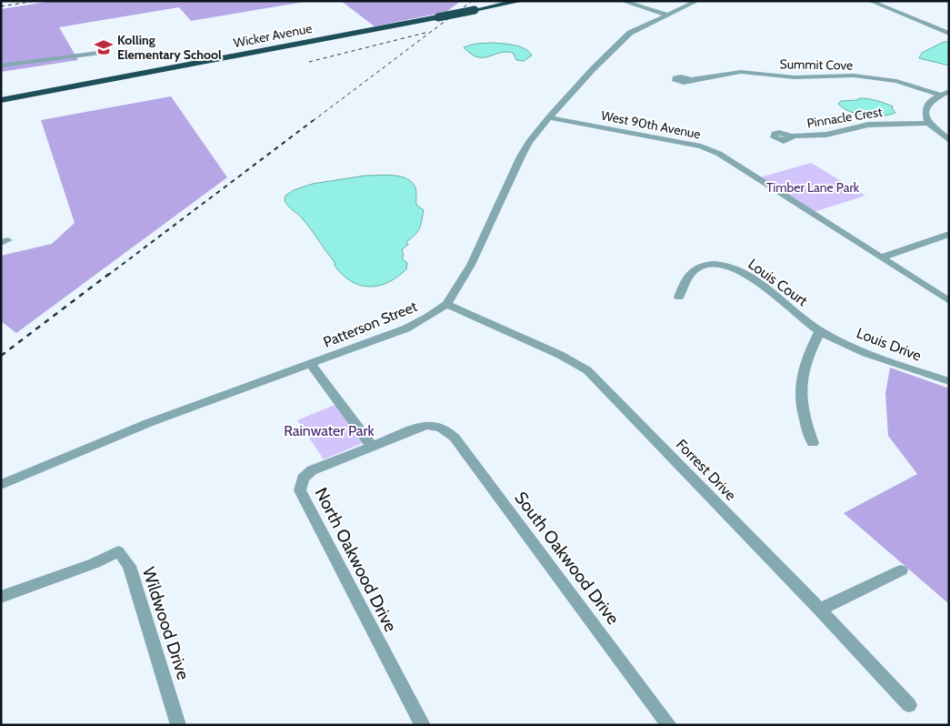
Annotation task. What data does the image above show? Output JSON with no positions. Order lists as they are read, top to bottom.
{
  "streets": {
    "highway": ["Wicker Avenue"],
    "street": [
      "Summit Cove",
      "Pinnacle Crest",
      "West 90th Avenue",
      "Louis Court",
      "Patterson Street",
      "Louis Drive",
      "Forrest Drive",
      "South Oakwood Drive",
      "North Oakwood Drive",
      "Wildwood Drive"
    ]
  },
  "crossings": [
    ["West 90th Avenue", "Patterson Street"],
    ["Louis Court", "Louis Drive"],
    ["Patterson Street", "Forrest Drive"],
    ["South Oakwood Drive", "North Oakwood Drive"]
  ],
  "parks": ["Timber Lane Park", "Rainwater Park"],
  "places": {
    "school or university": ["Kolling Elementary School"]
  }
}
